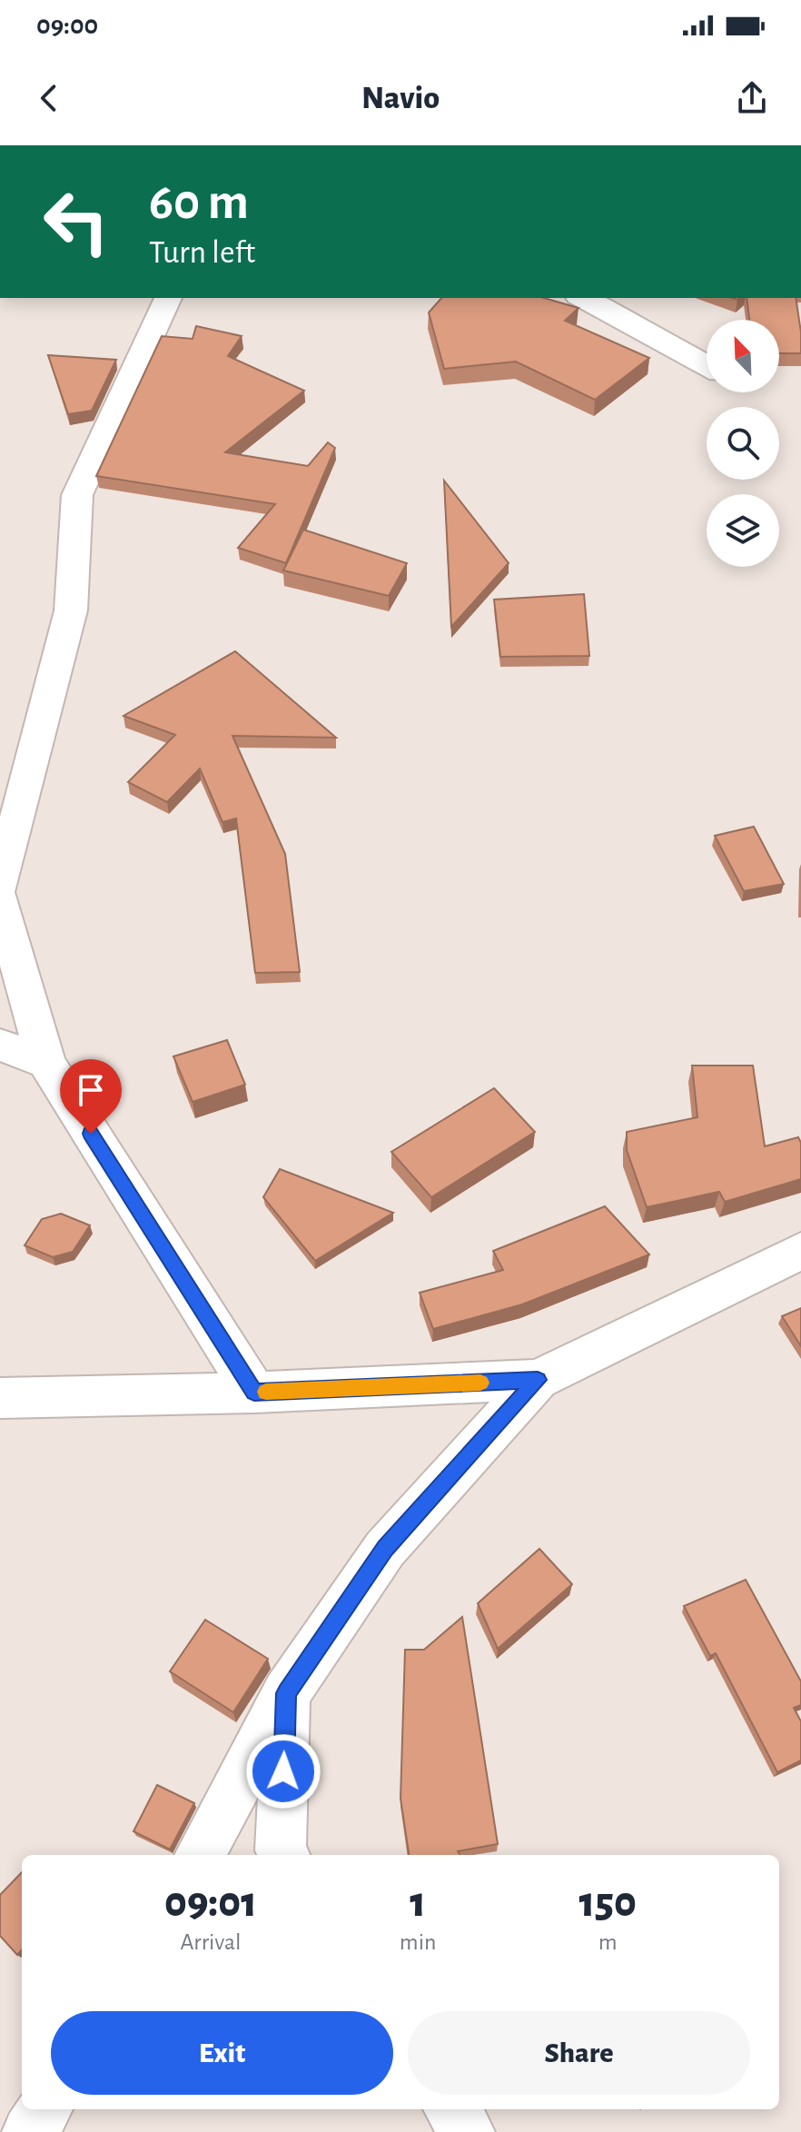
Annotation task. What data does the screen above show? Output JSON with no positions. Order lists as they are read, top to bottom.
{
  "north": "top left",
  "page": {
    "status": "09:00",
    "header": "Navio",
    "turn": ["60 m", "Turn left"],
    "eta": [
      "09:01",
      "Arrival",
      "1",
      "min",
      "150",
      "m"
    ],
    "buttons": ["Exit", "Share"]
  }
}
